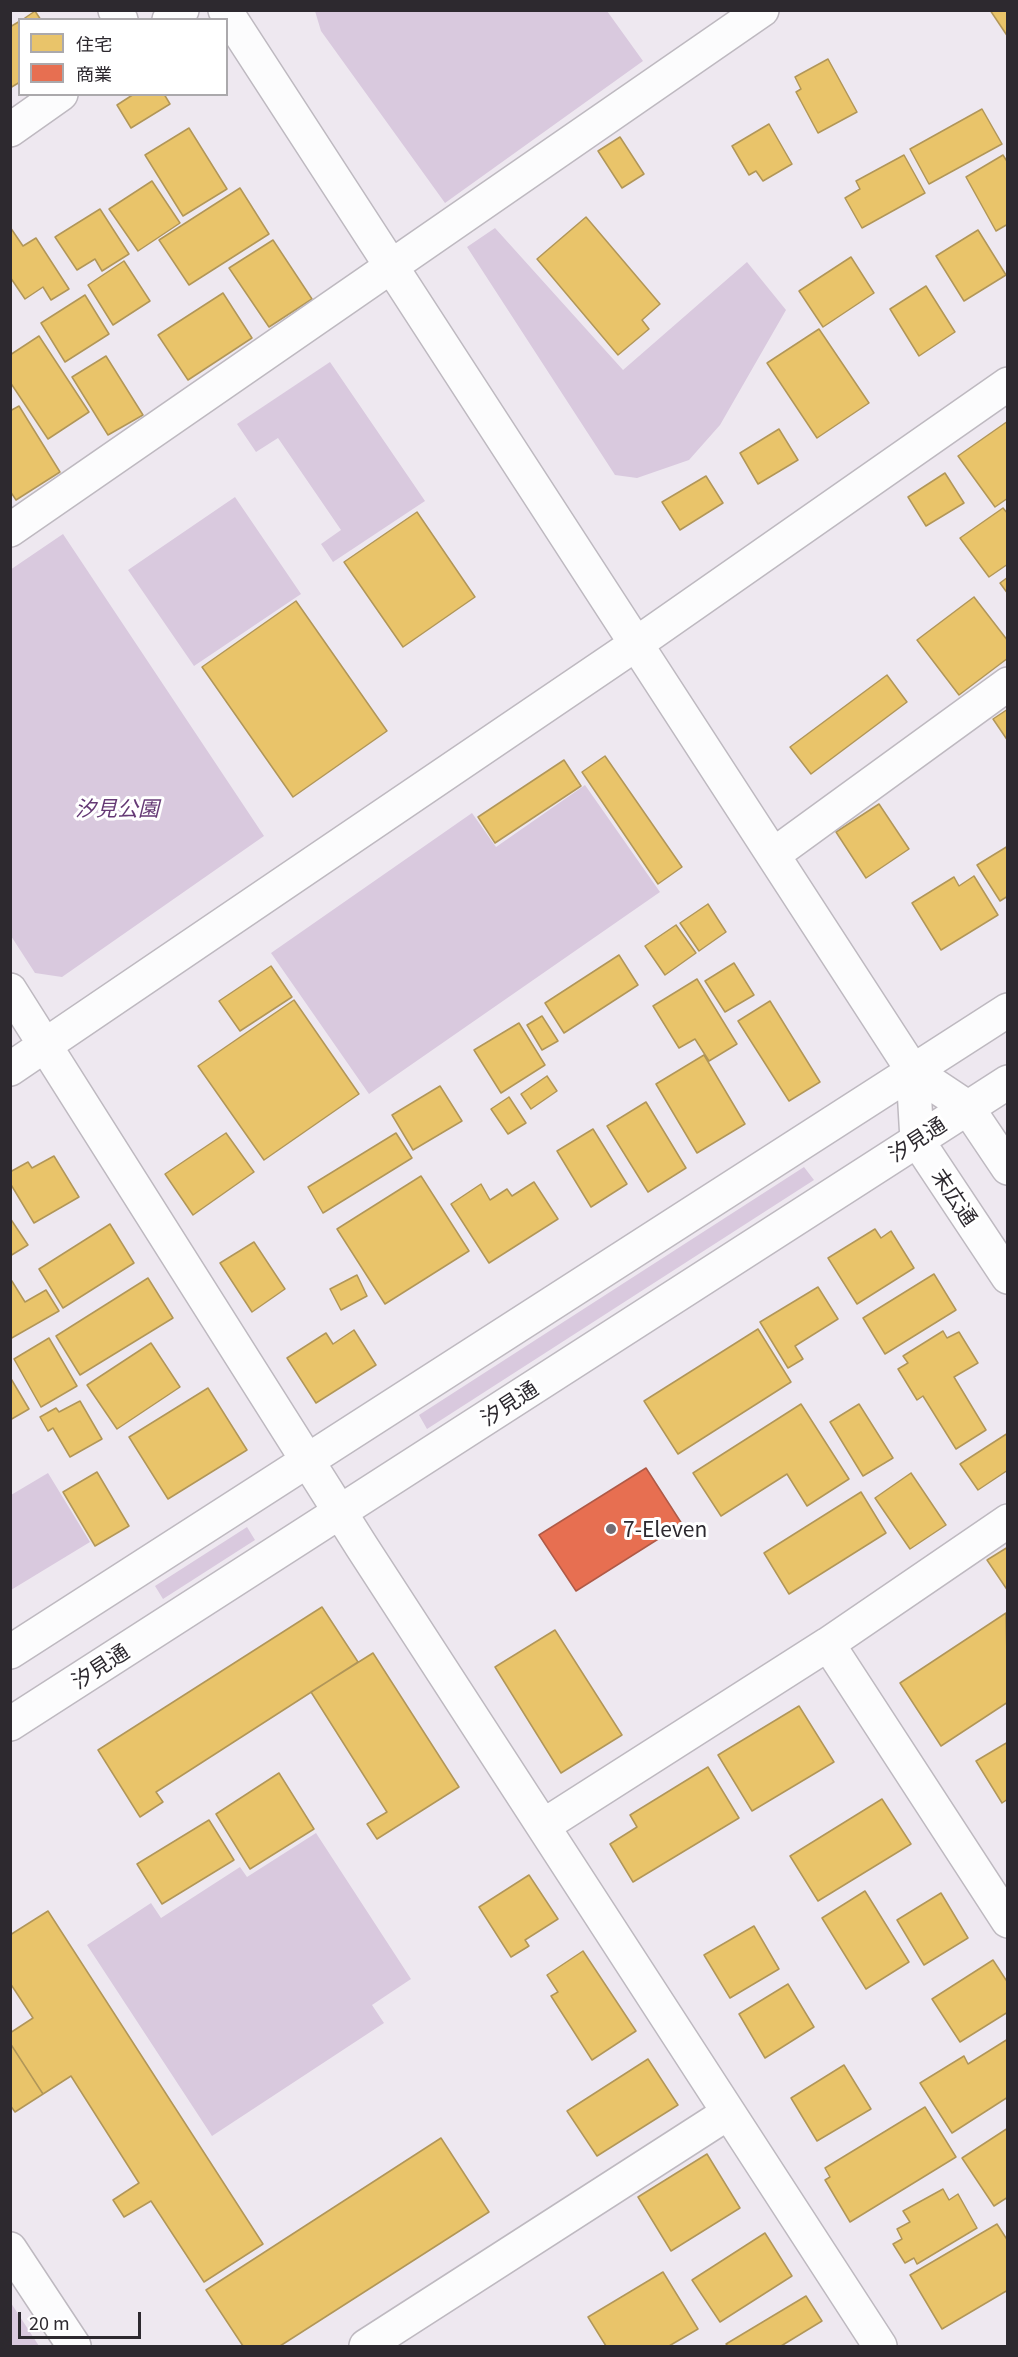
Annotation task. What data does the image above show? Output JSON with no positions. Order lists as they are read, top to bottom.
{
  "streets": {
    "street": ["汐見通", "末広通"]
  },
  "crossings": [
    ["汐見通", "末広通"]
  ],
  "parks": ["汐見公園"],
  "places": ["7-Eleven"],
  "legend": ["住宅", "商業"],
  "scale_bar": "20 m"
}
